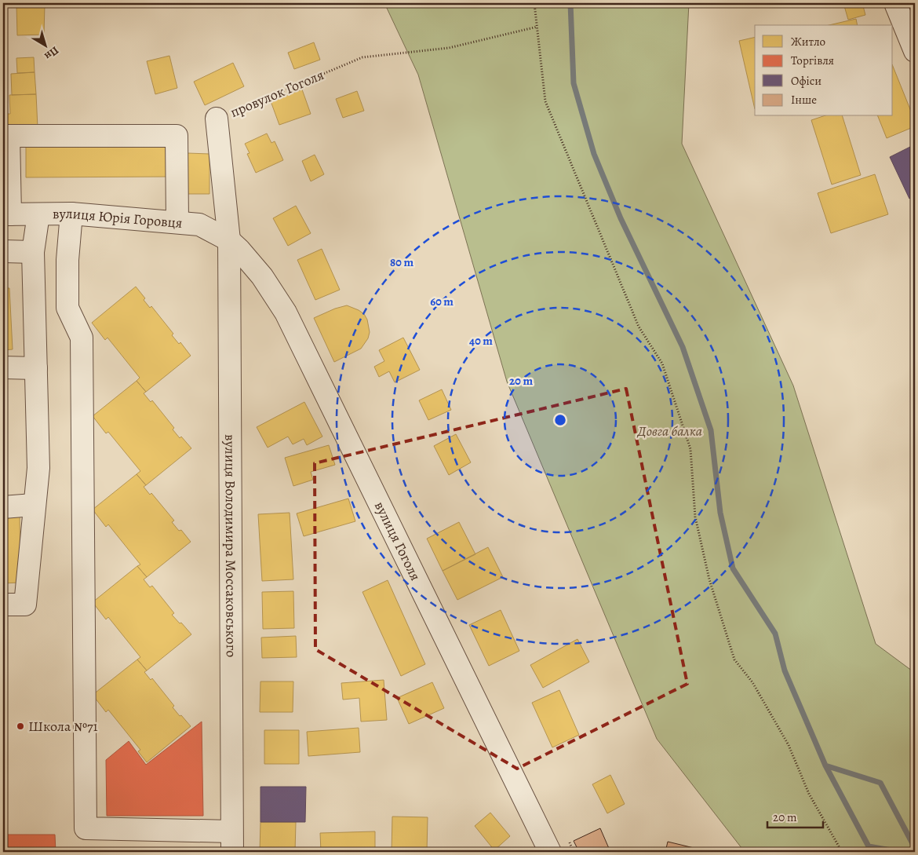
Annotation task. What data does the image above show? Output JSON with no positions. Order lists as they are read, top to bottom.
{
  "streets": {
    "street": [
      "провулок Гоголя",
      "вулиця Юрія Горовця",
      "вулиця Гоголя",
      "вулиця Володимира Моссаковського"
    ]
  },
  "crossings": [
    ["провулок Гоголя", "вулиця Юрія Горовця"],
    ["провулок Гоголя", "вулиця Гоголя"],
    ["провулок Гоголя", "вулиця Володимира Моссаковського"],
    ["вулиця Юрія Горовця", "вулиця Гоголя"],
    ["вулиця Юрія Горовця", "вулиця Володимира Моссаковського"],
    ["вулиця Гоголя", "вулиця Володимира Моссаковського"]
  ],
  "parks": ["Довга балка"],
  "places": ["Школа №71"],
  "legend": [
    "Житло",
    "Торгівля",
    "Офіси",
    "Інше"
  ],
  "scale_bar": "20 m",
  "north": "bottom right",
  "rings": [
    "80 m",
    "60 m",
    "40 m",
    "20 m"
  ]
}
